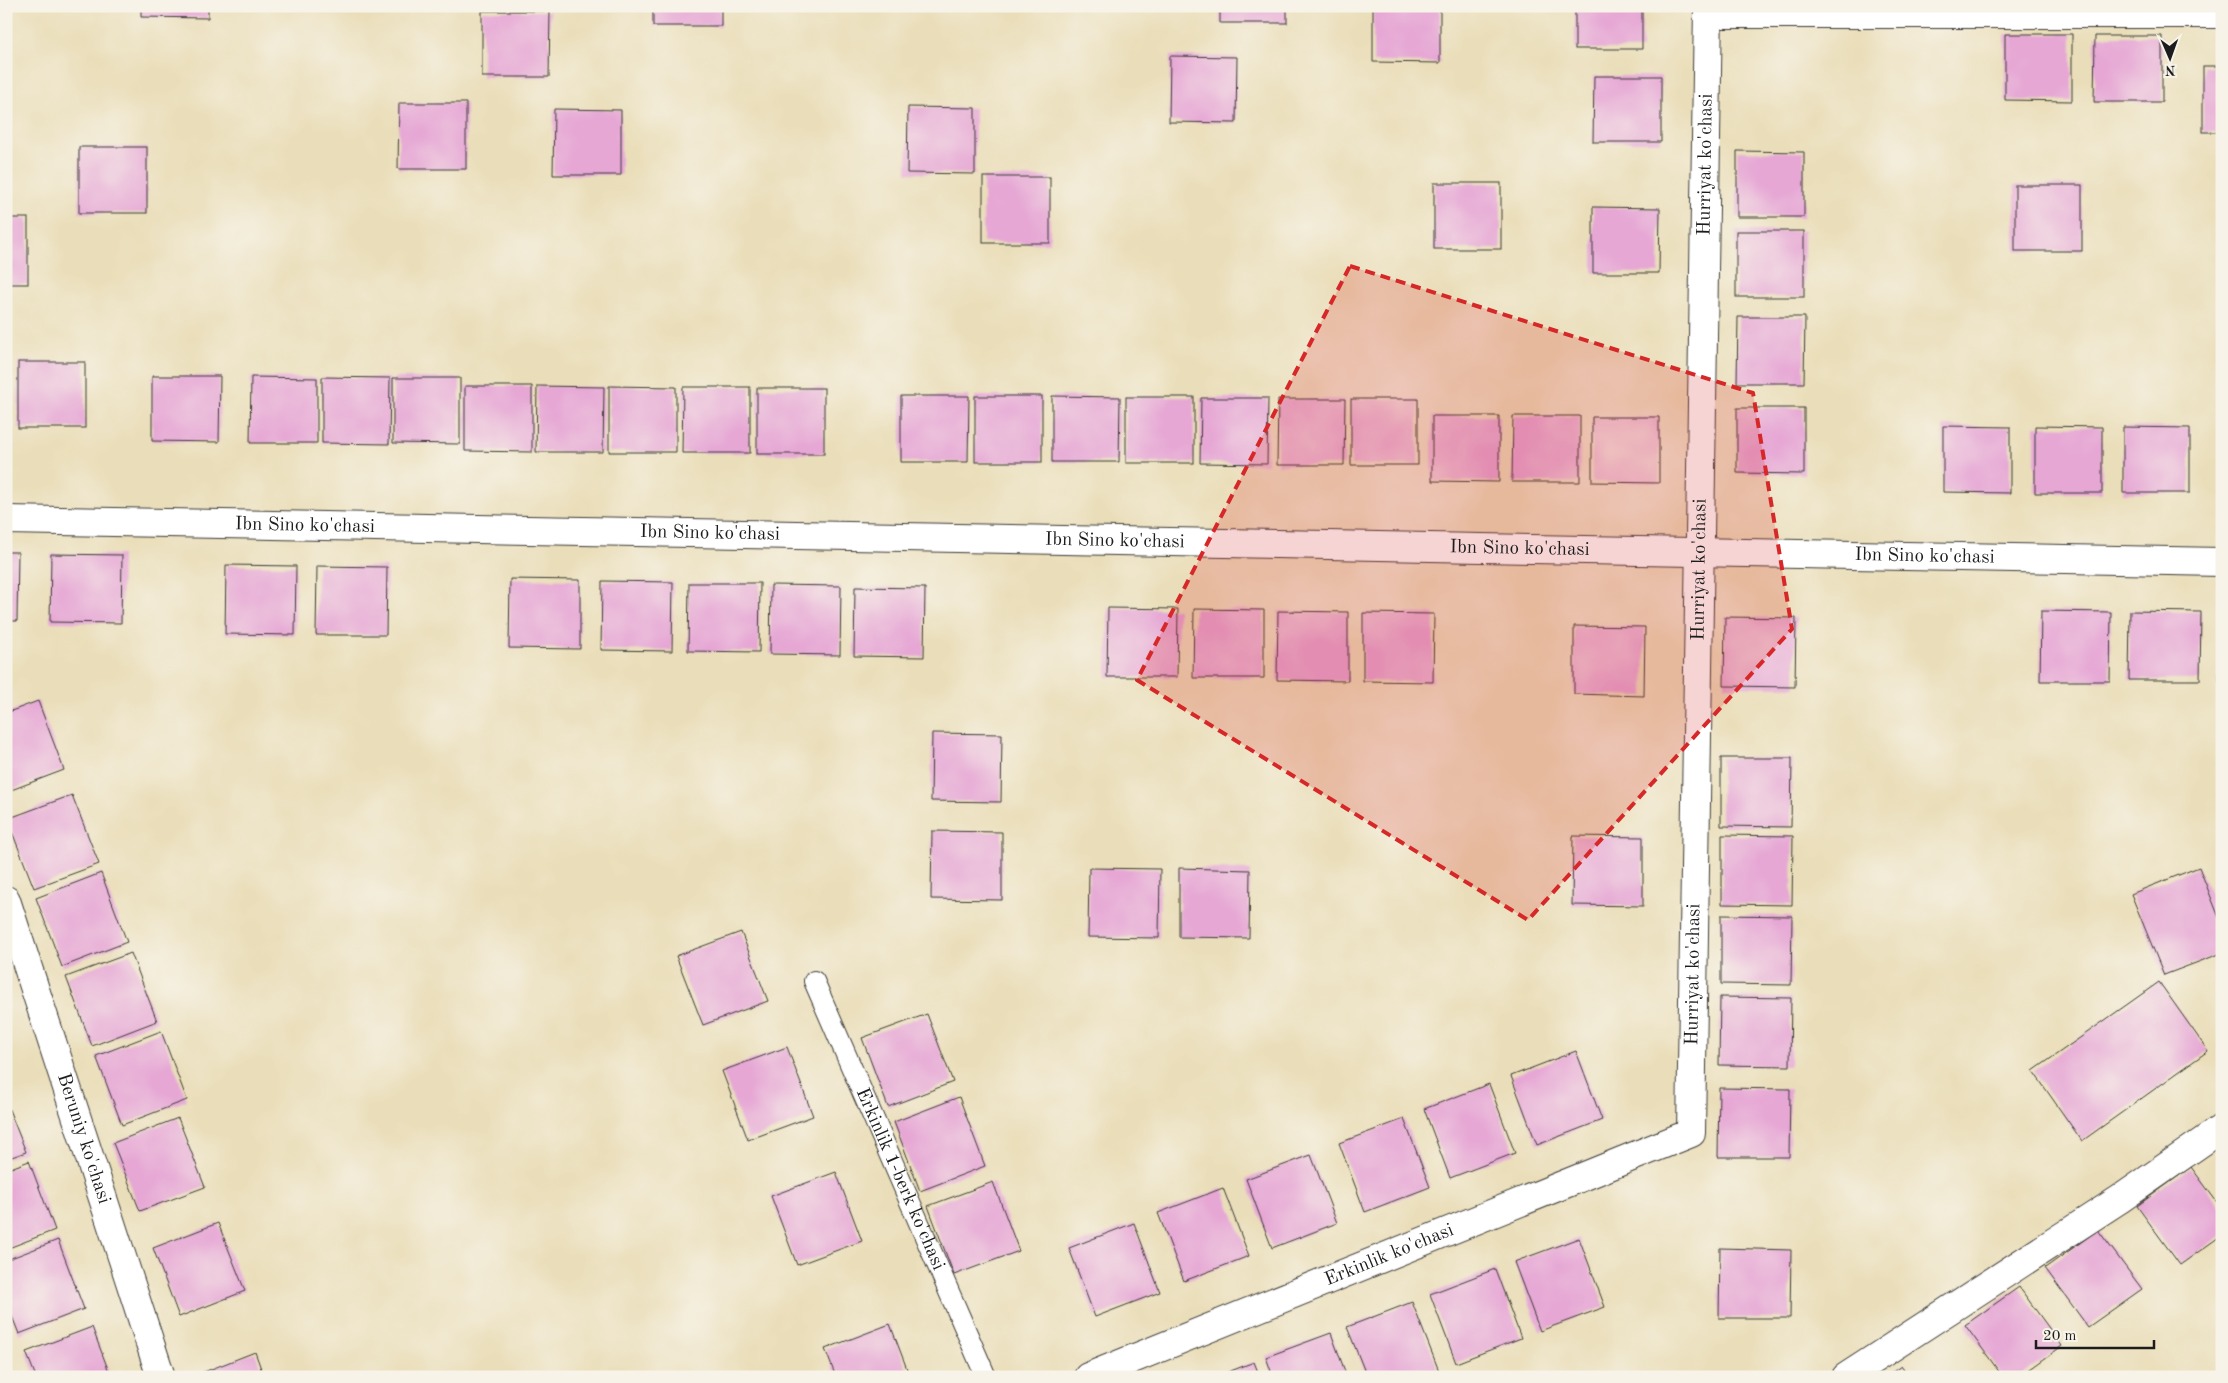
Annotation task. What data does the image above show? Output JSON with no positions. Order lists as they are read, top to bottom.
{
  "streets": {
    "street": [
      "Hurriyat ko'chasi",
      "Ibn Sino ko'chasi",
      "Beruniy ko'chasi",
      "Erkinlik ko'chasi"
    ],
    "lane": ["Erkinlik 1-berk ko'chasi"]
  },
  "crossings": [
    ["Hurriyat ko'chasi", "Ibn Sino ko'chasi"],
    ["Hurriyat ko'chasi", "Erkinlik ko'chasi"]
  ],
  "scale_bar": "20 m",
  "north": "bottom"
}
